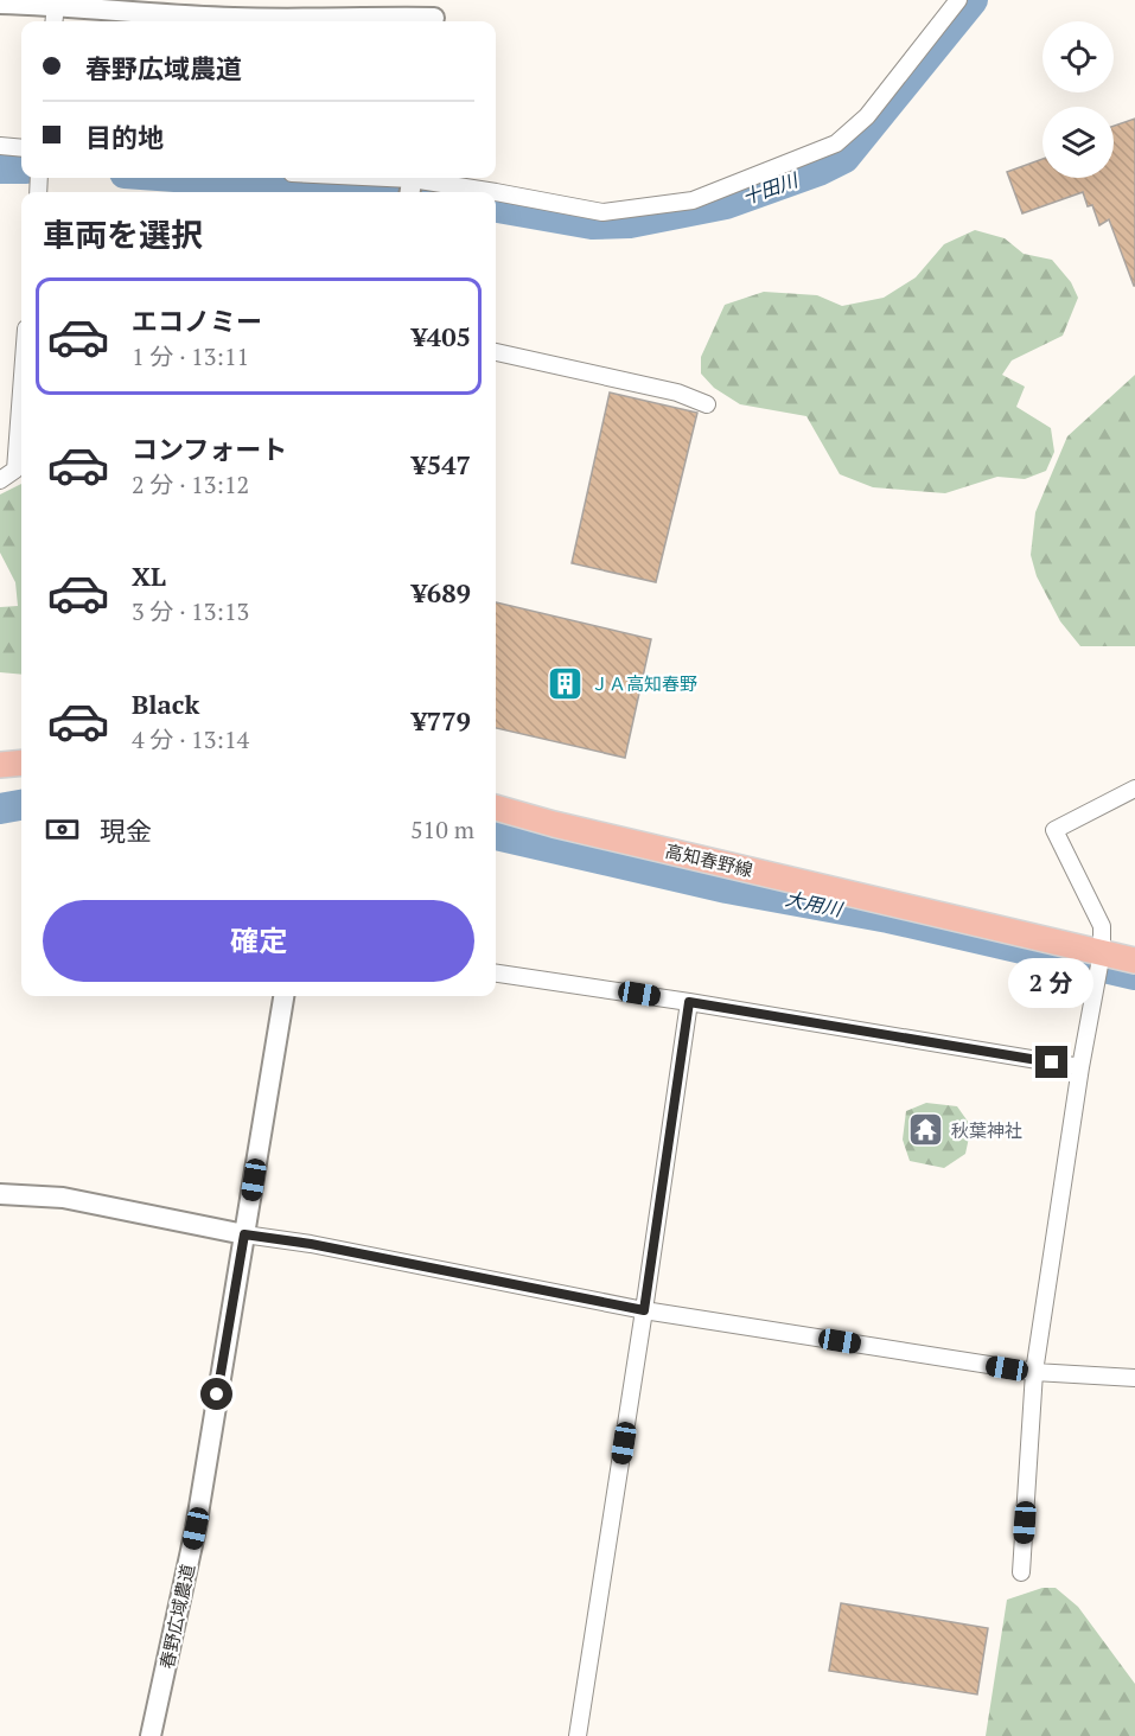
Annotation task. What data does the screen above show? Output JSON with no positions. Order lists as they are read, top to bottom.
{
  "streets": {
    "main road": ["高知春野線"],
    "street": ["春野広域農道"]
  },
  "water": ["十田川", "大用川"],
  "places": {
    "building": ["ＪＡ高知春野"],
    "temple": ["秋葉神社"]
  },
  "page": {
    "banner": ["春野広域農道", "目的地"],
    "heading": "車両を選択",
    "list": [
      {
        "name": "エコノミー",
        "note": "1 分 · 13:11",
        "value": "¥405"
      },
      {
        "name": "コンフォート",
        "note": "2 分 · 13:12",
        "value": "¥547"
      },
      {
        "name": "XL",
        "note": "3 分 · 13:13",
        "value": "¥689"
      },
      {
        "name": "Black",
        "note": "4 分 · 13:14",
        "value": "¥779"
      }
    ],
    "pay": ["現金", "510 m"],
    "buttons": "確定",
    "bubble": "2 分"
  }
}
